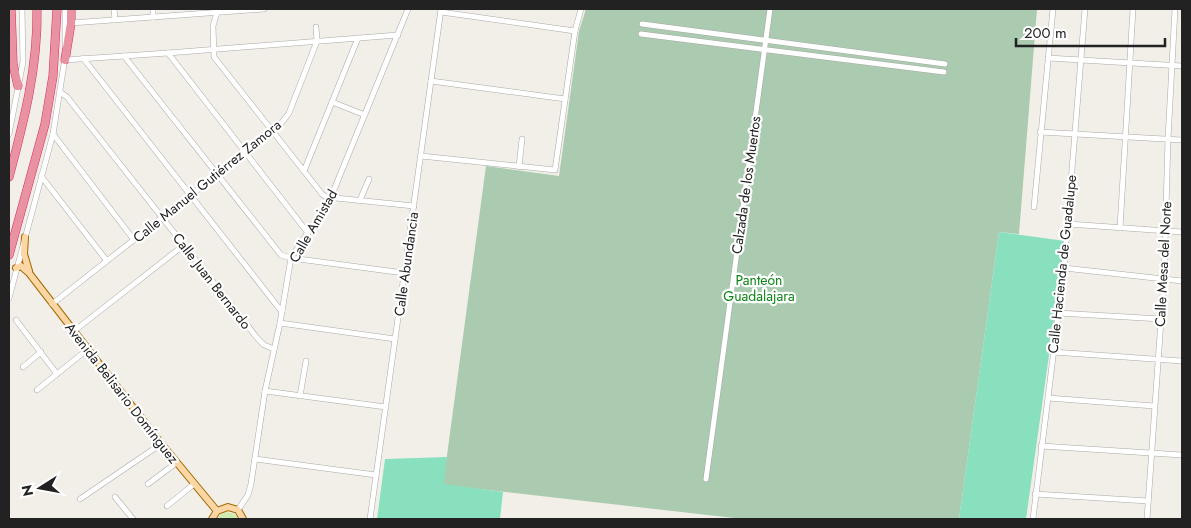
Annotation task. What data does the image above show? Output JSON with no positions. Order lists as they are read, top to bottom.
{
  "streets": {
    "main road": ["Avenida Belisario Domínguez"],
    "street": [
      "Calle Manuel Gutiérrez Zamora",
      "Calzada de los Muertos",
      "Calle Amistad",
      "Calle Abundancia",
      "Calle Hacienda de Guadalupe",
      "Calle Mesa del Norte",
      "Calle Juan Bernardo"
    ]
  },
  "crossings": [
    ["Calle Manuel Gutiérrez Zamora", "Calle Juan Bernardo"],
    ["Calle Manuel Gutiérrez Zamora", "Avenida Belisario Domínguez"],
    ["Calle Amistad", "Calle Juan Bernardo"]
  ],
  "parks": ["Panteón Guadalajara"],
  "scale_bar": "200 m",
  "north": "left"
}
